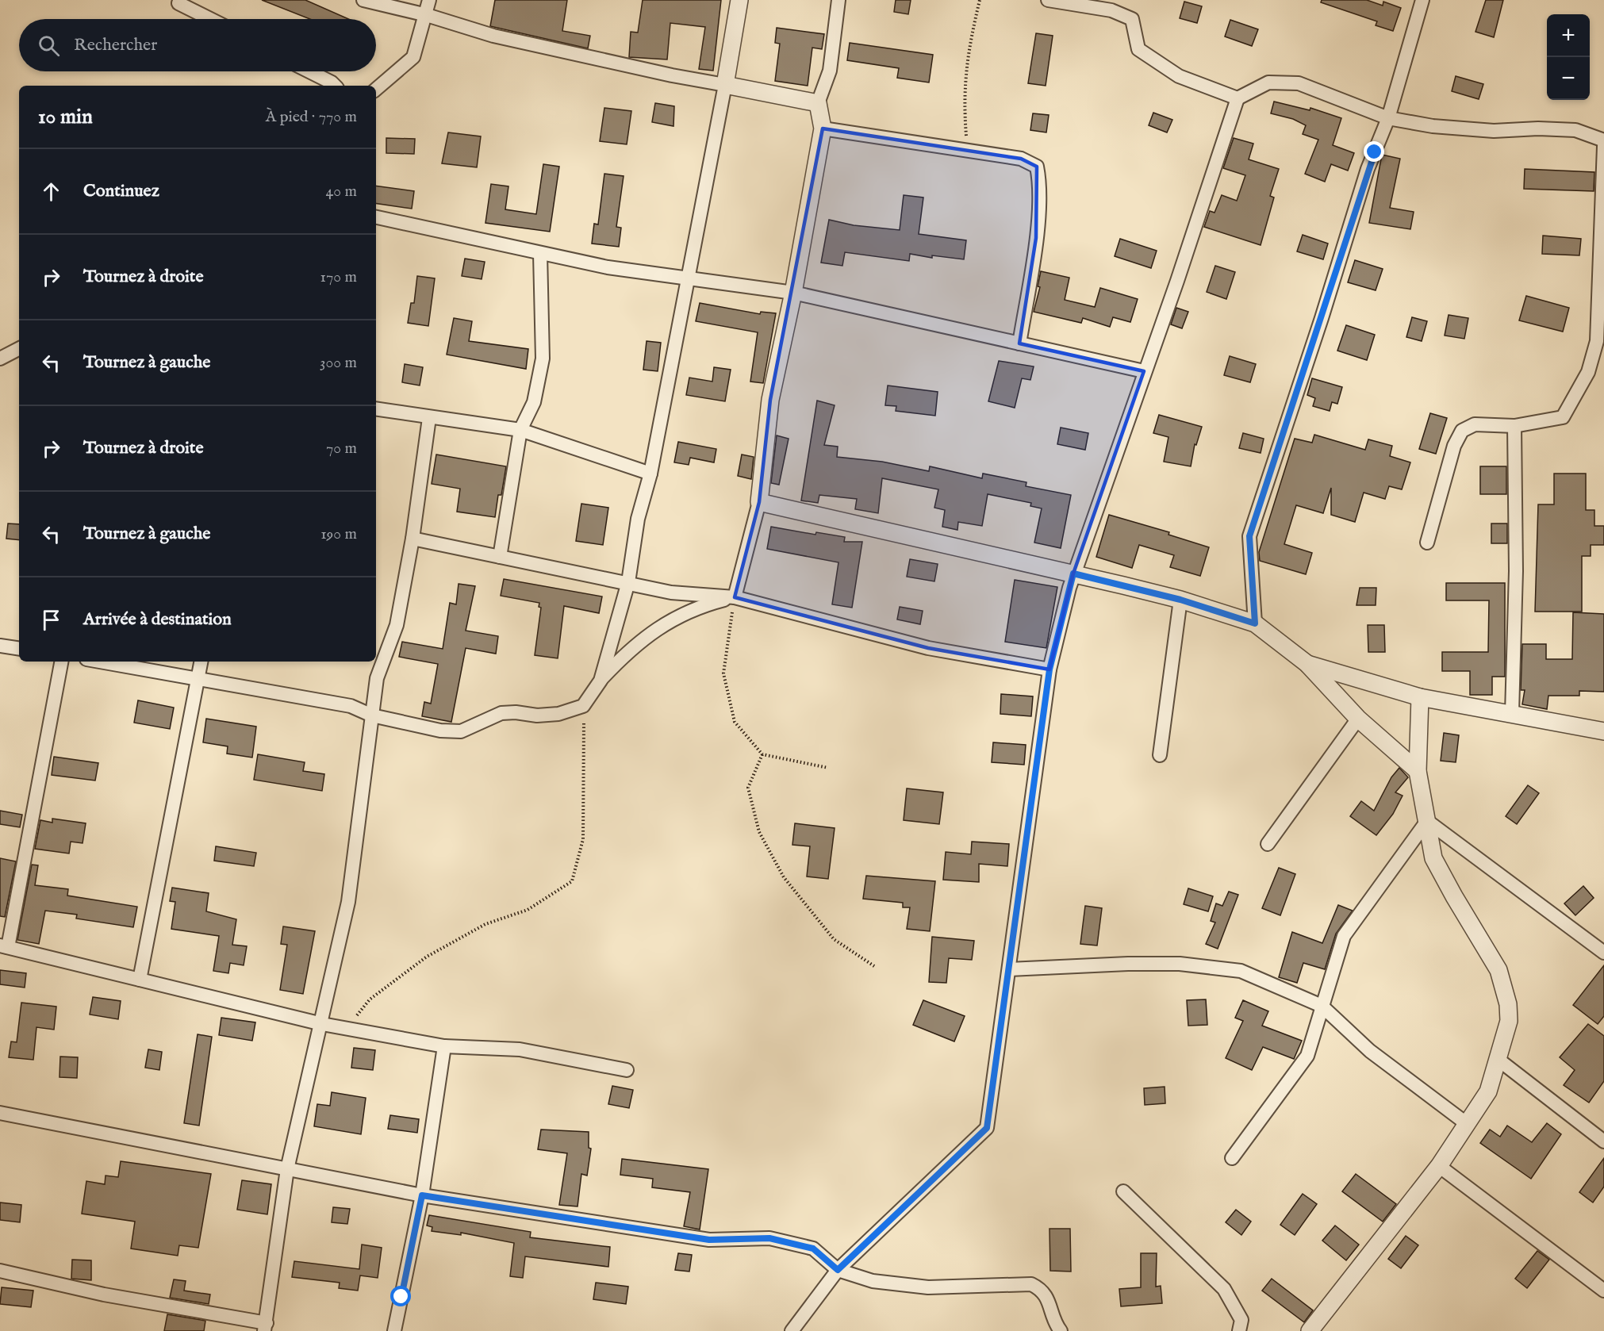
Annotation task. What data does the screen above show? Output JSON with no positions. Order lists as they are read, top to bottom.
{
  "page": {
    "map_buttons": ["+", "−"],
    "search": "Rechercher",
    "heading": ["10 min", "À pied · 770 m"],
    "list": [
      ["Continuez", "40 m"],
      ["Tournez à droite", "170 m"],
      ["Tournez à gauche", "300 m"],
      ["Tournez à droite", "70 m"],
      ["Tournez à gauche", "190 m"],
      "Arrivée à destination"
    ]
  }
}
